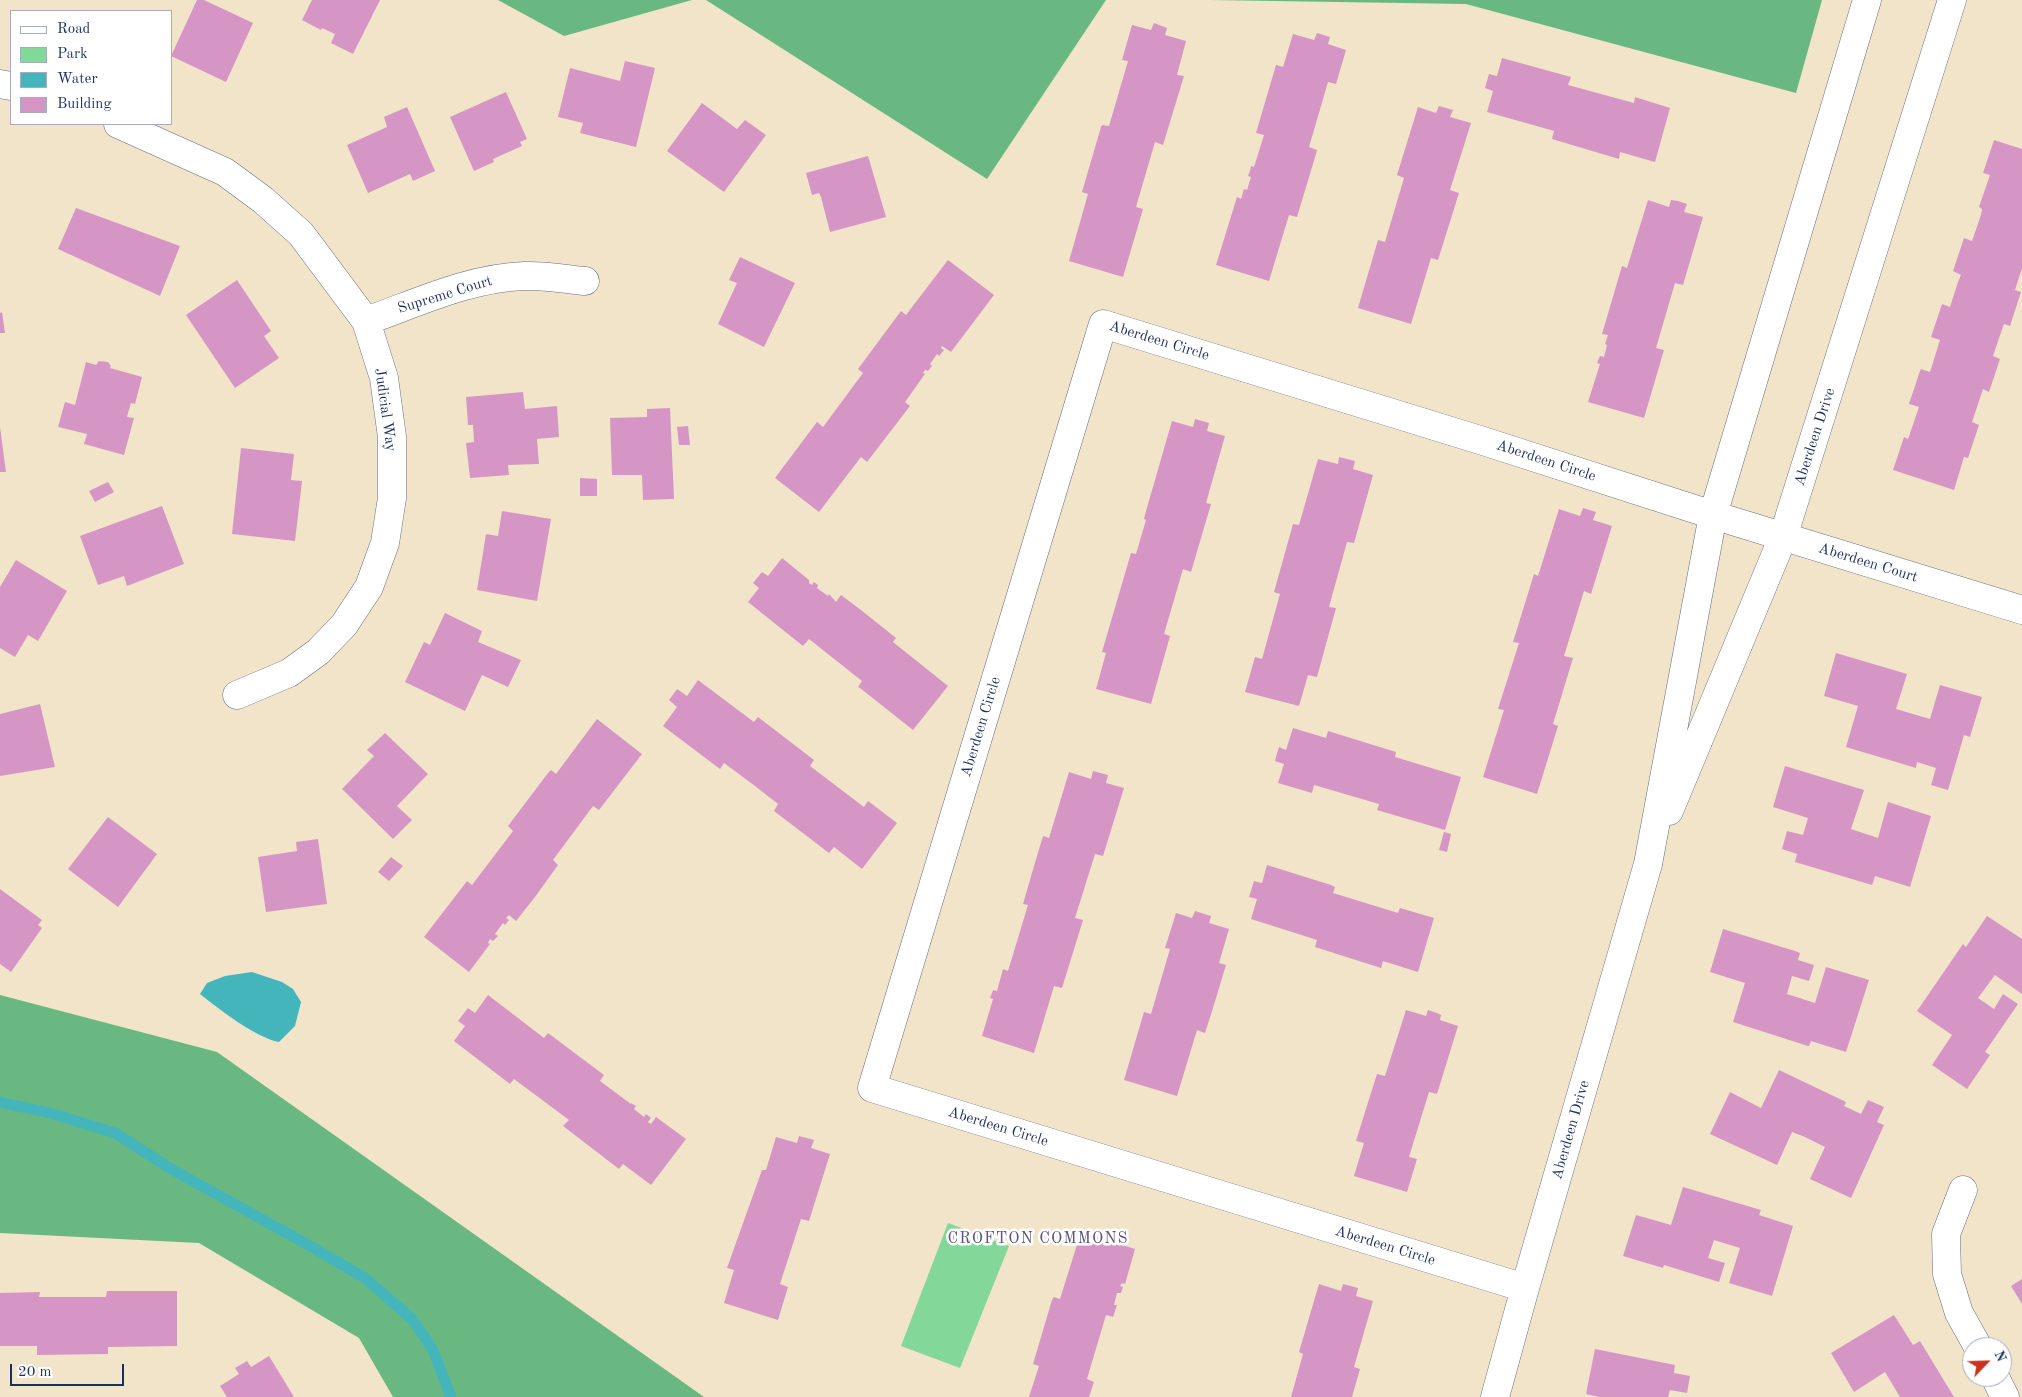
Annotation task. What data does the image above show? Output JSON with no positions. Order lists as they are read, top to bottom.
{
  "streets": {
    "street": [
      "Supreme Court",
      "Aberdeen Circle",
      "Judicial Way",
      "Aberdeen Drive",
      "Aberdeen Court"
    ]
  },
  "crossings": [
    ["Supreme Court", "Judicial Way"],
    ["Aberdeen Circle", "Aberdeen Drive"],
    ["Aberdeen Circle", "Aberdeen Court"],
    ["Aberdeen Drive", "Aberdeen Court"]
  ],
  "districts": ["CROFTON COMMONS"],
  "legend": [
    "Road",
    "Park",
    "Water",
    "Building"
  ],
  "scale_bar": "20 m",
  "north": "top right"
}
